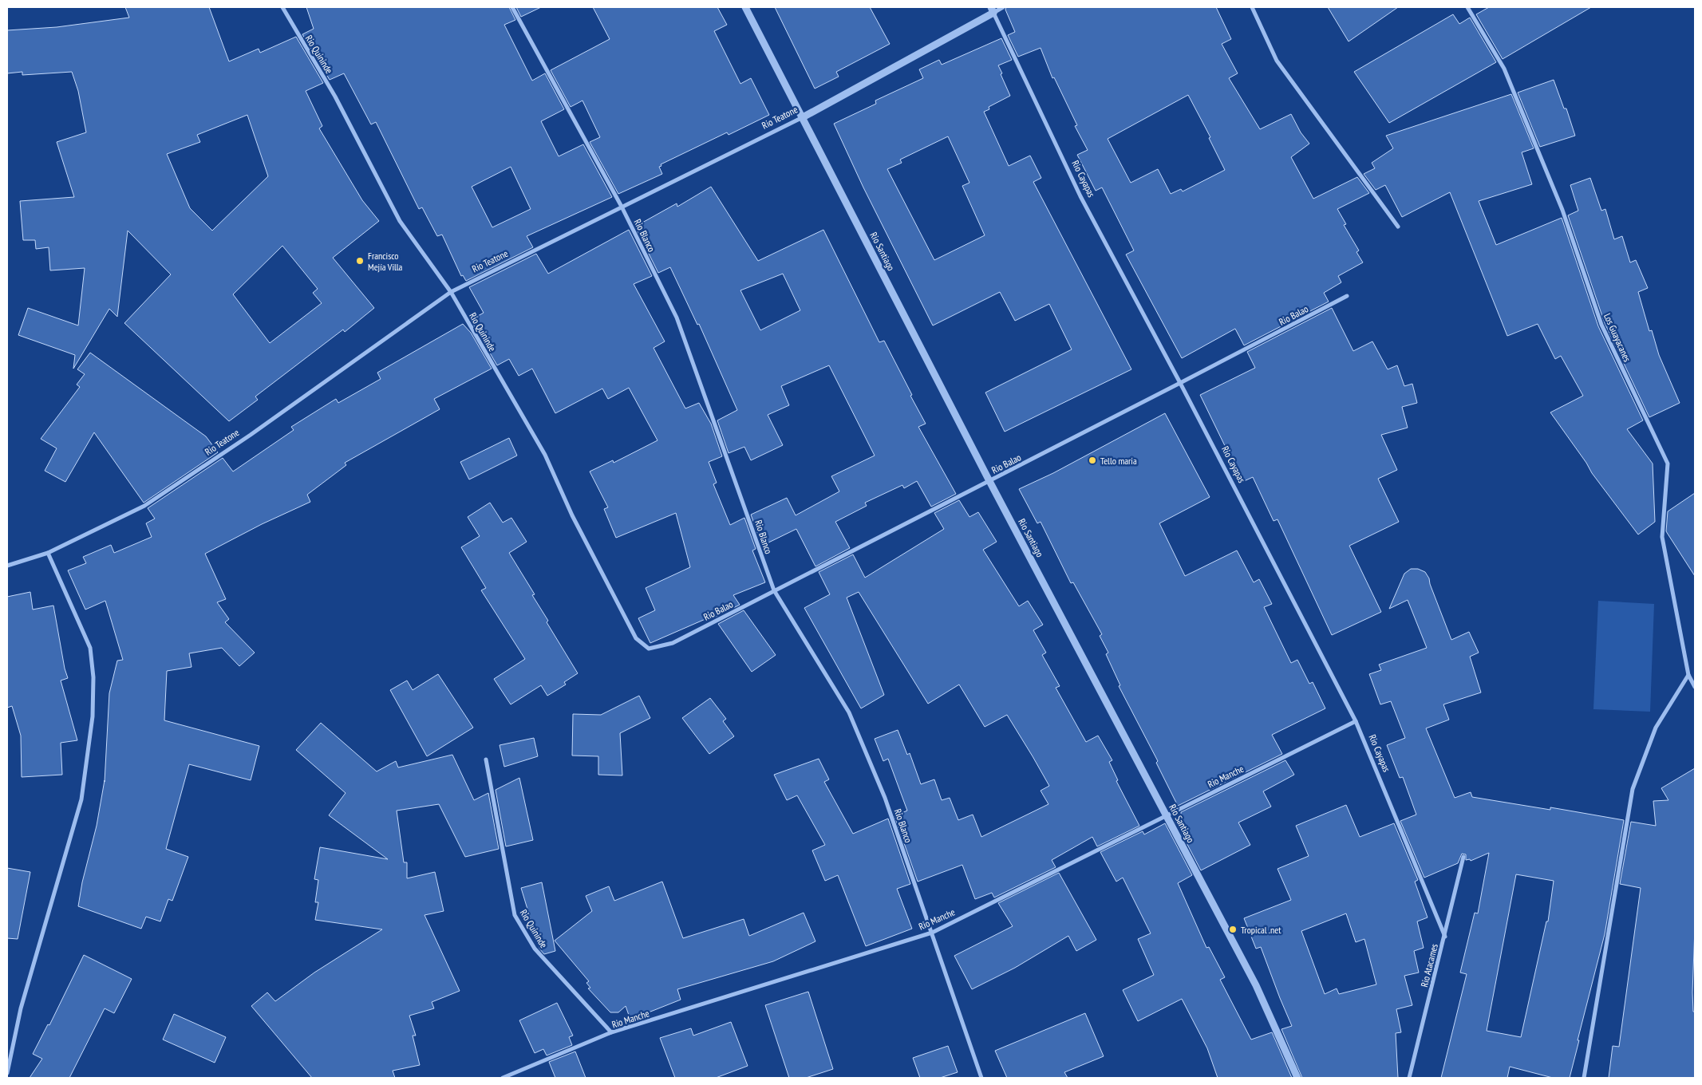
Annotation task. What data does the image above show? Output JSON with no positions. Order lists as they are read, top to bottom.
{
  "streets": {
    "street": [
      "Rio Quininde",
      "Rio Teatone",
      "Rio Cayapas",
      "Rio Blanco",
      "Rio Santiago",
      "Rio Balao",
      "Los Guayacanes",
      "Rio Manche",
      "Rio Atacames"
    ]
  },
  "crossings": [
    ["Rio Quininde", "Rio Teatone"],
    ["Rio Quininde", "Rio Balao"],
    ["Rio Quininde", "Rio Manche"],
    ["Rio Teatone", "Rio Cayapas"],
    ["Rio Teatone", "Rio Blanco"],
    ["Rio Teatone", "Rio Santiago"],
    ["Rio Cayapas", "Rio Balao"],
    ["Rio Cayapas", "Rio Manche"],
    ["Rio Cayapas", "Rio Atacames"],
    ["Rio Blanco", "Rio Balao"],
    ["Rio Blanco", "Rio Manche"],
    ["Rio Santiago", "Rio Balao"],
    ["Rio Santiago", "Rio Manche"]
  ],
  "places": ["Francisco Mejía Villa", "Tello maria", "Tropical .net"]
}
